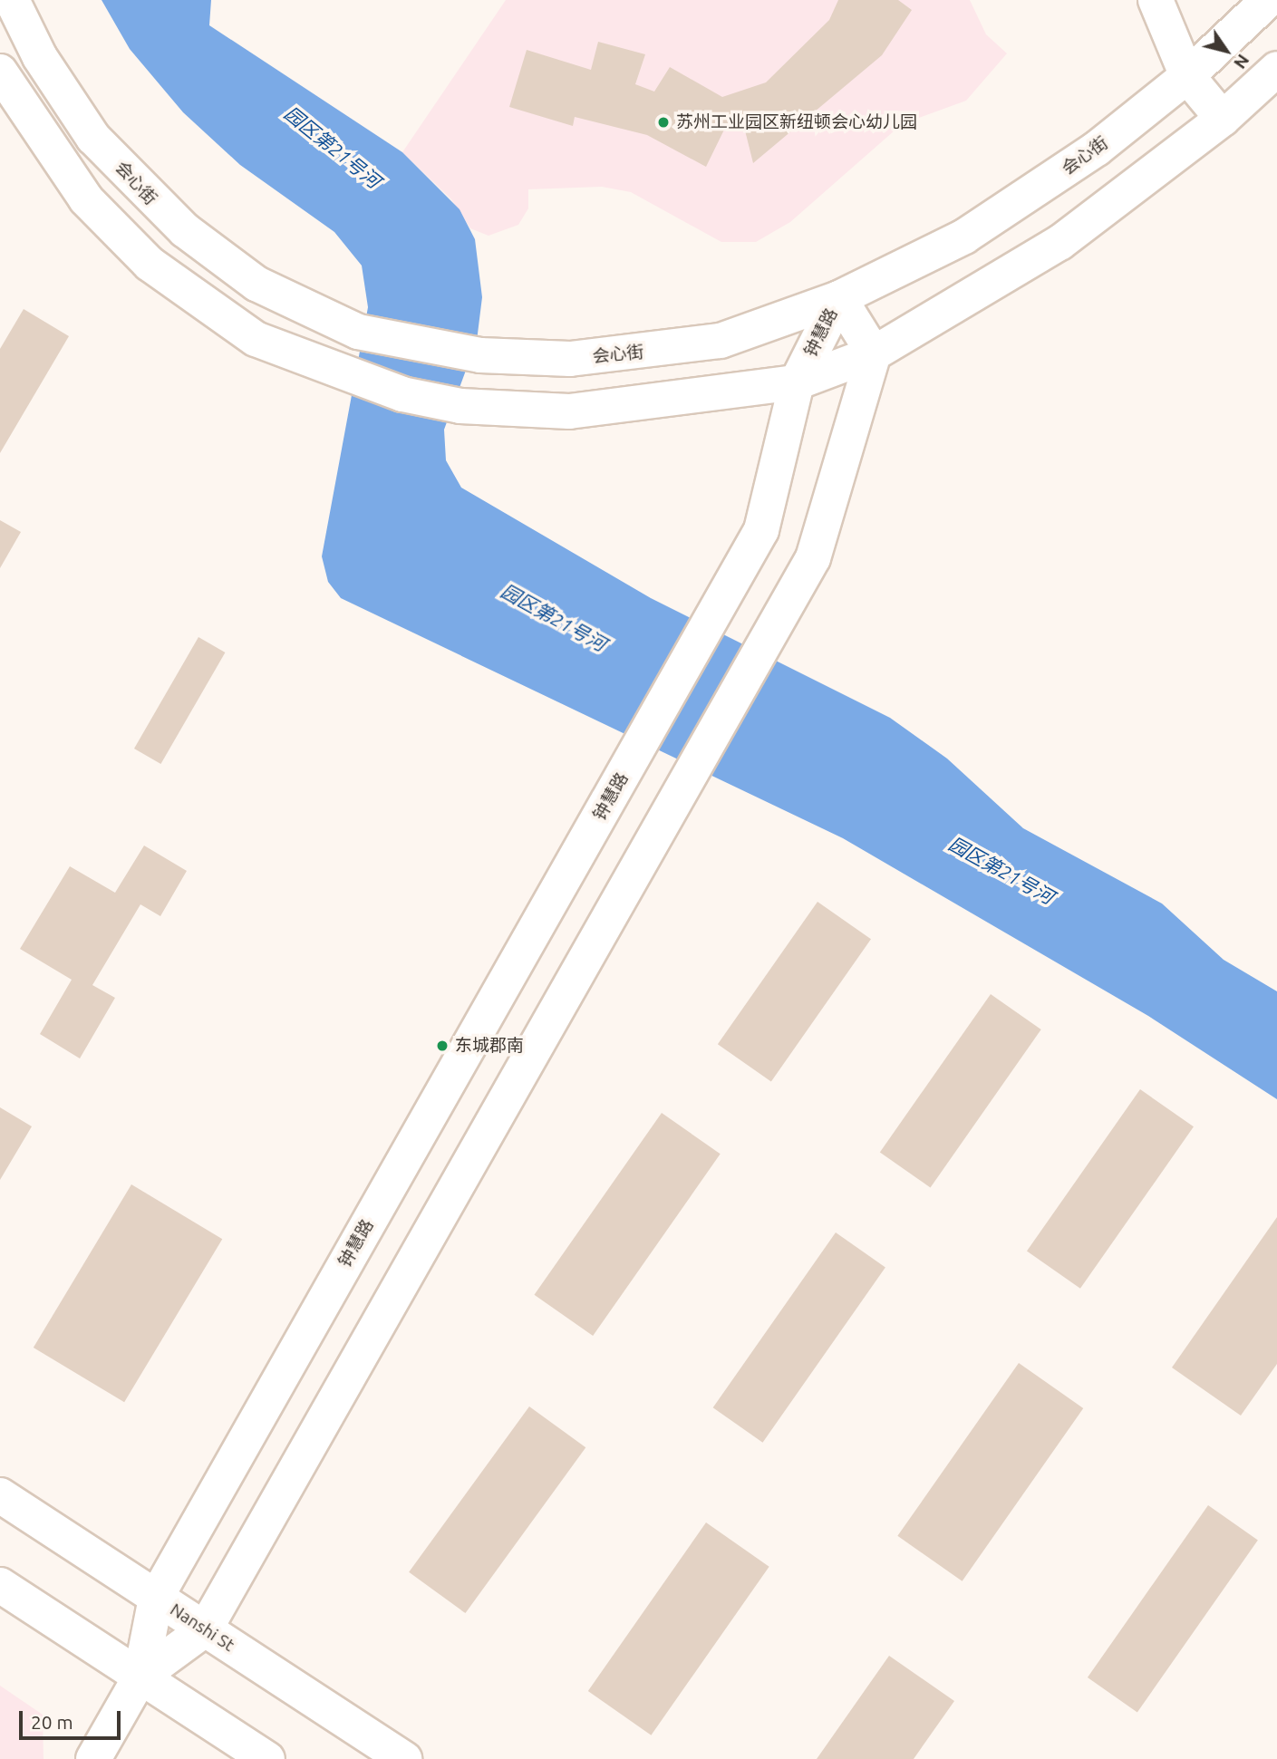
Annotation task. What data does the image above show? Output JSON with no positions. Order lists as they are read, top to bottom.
{
  "streets": {
    "main road": ["会心街", "钟慧路", "Nanshi St"]
  },
  "crossings": [
    ["会心街", "钟慧路"],
    ["钟慧路", "Nanshi St"]
  ],
  "water": ["园区第21号河"],
  "places": ["苏州工业园区新纽顿会心幼儿园", "东城郡南"],
  "scale_bar": "20 m",
  "north": "bottom right"
}
